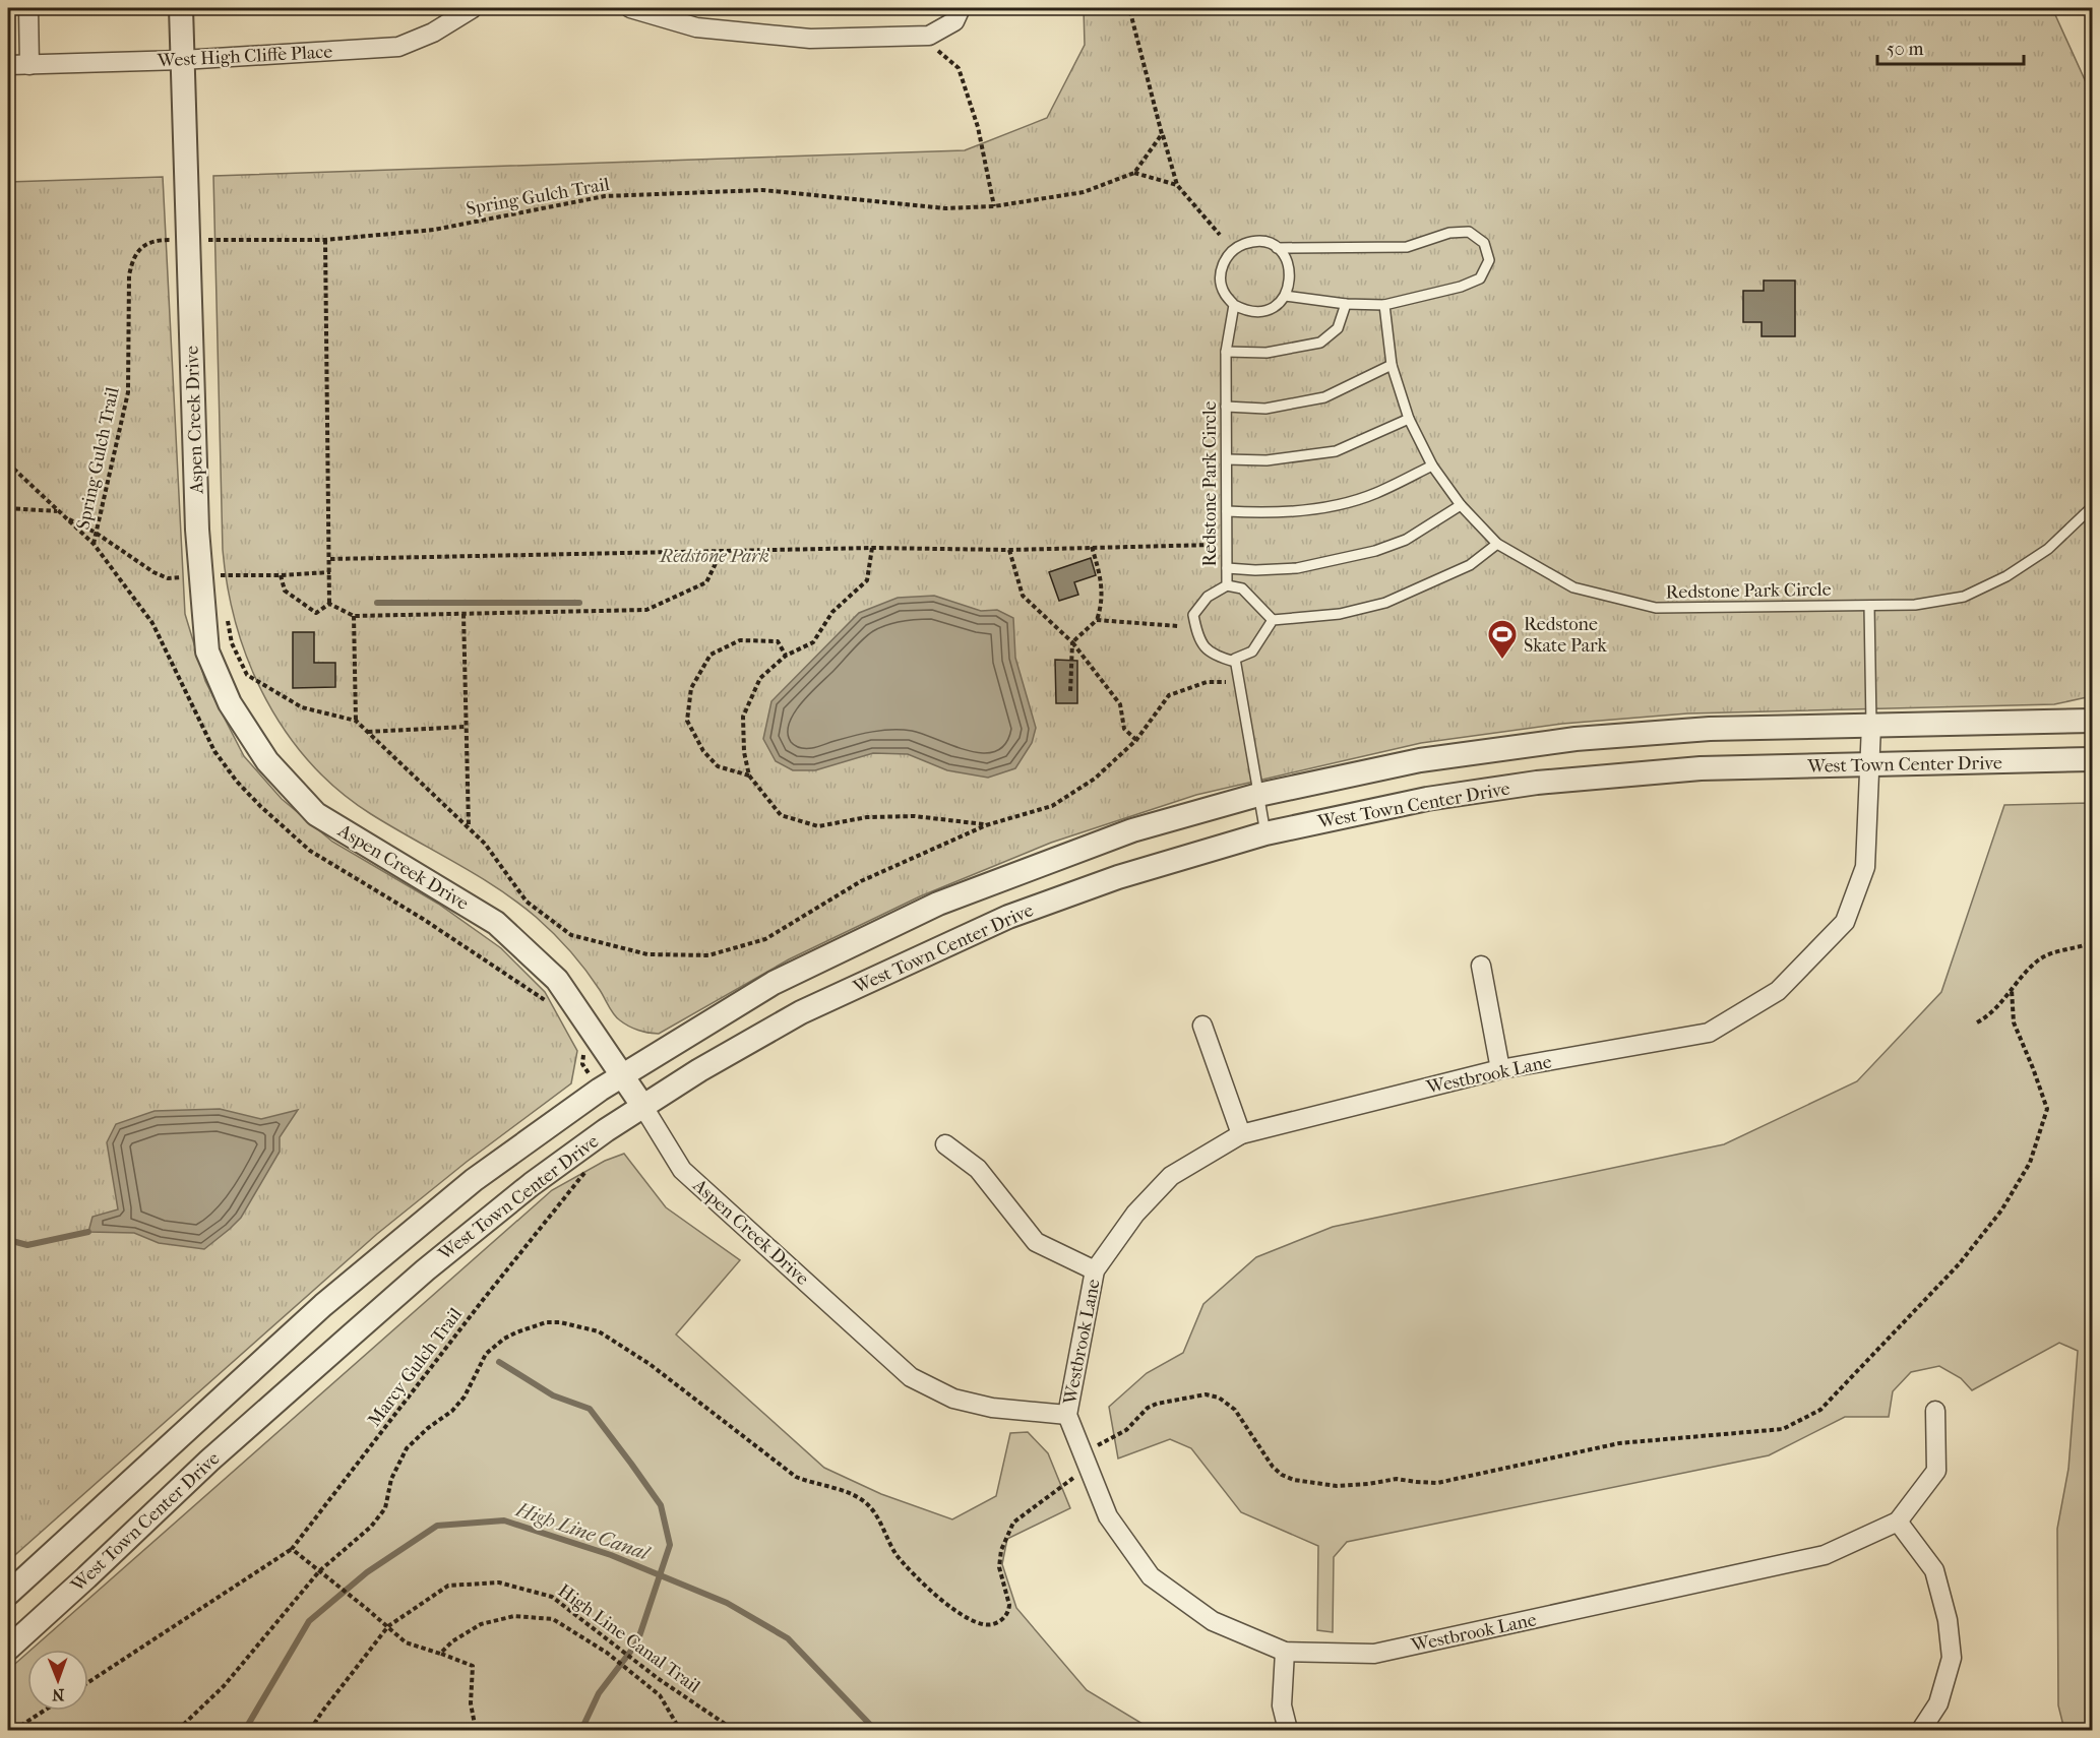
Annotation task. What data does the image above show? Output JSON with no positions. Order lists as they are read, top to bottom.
{
  "streets": {
    "street": [
      "West High Cliffe Place",
      "Aspen Creek Drive",
      "West Town Center Drive",
      "Westbrook Lane"
    ],
    "lane": ["Redstone Park Circle"],
    "path": ["Spring Gulch Trail", "Marcy Gulch Trail", "High Line Canal Trail"]
  },
  "crossings": [
    ["West High Cliffe Place", "Aspen Creek Drive"],
    ["Spring Gulch Trail", "Aspen Creek Drive"],
    ["Aspen Creek Drive", "West Town Center Drive"],
    ["Aspen Creek Drive", "Westbrook Lane"],
    ["West Town Center Drive", "Westbrook Lane"]
  ],
  "water": ["High Line Canal"],
  "parks": ["Redstone Park"],
  "places": {
    "sports": ["Redstone Skate Park"]
  },
  "scale_bar": "50 m",
  "north": "bottom"
}
